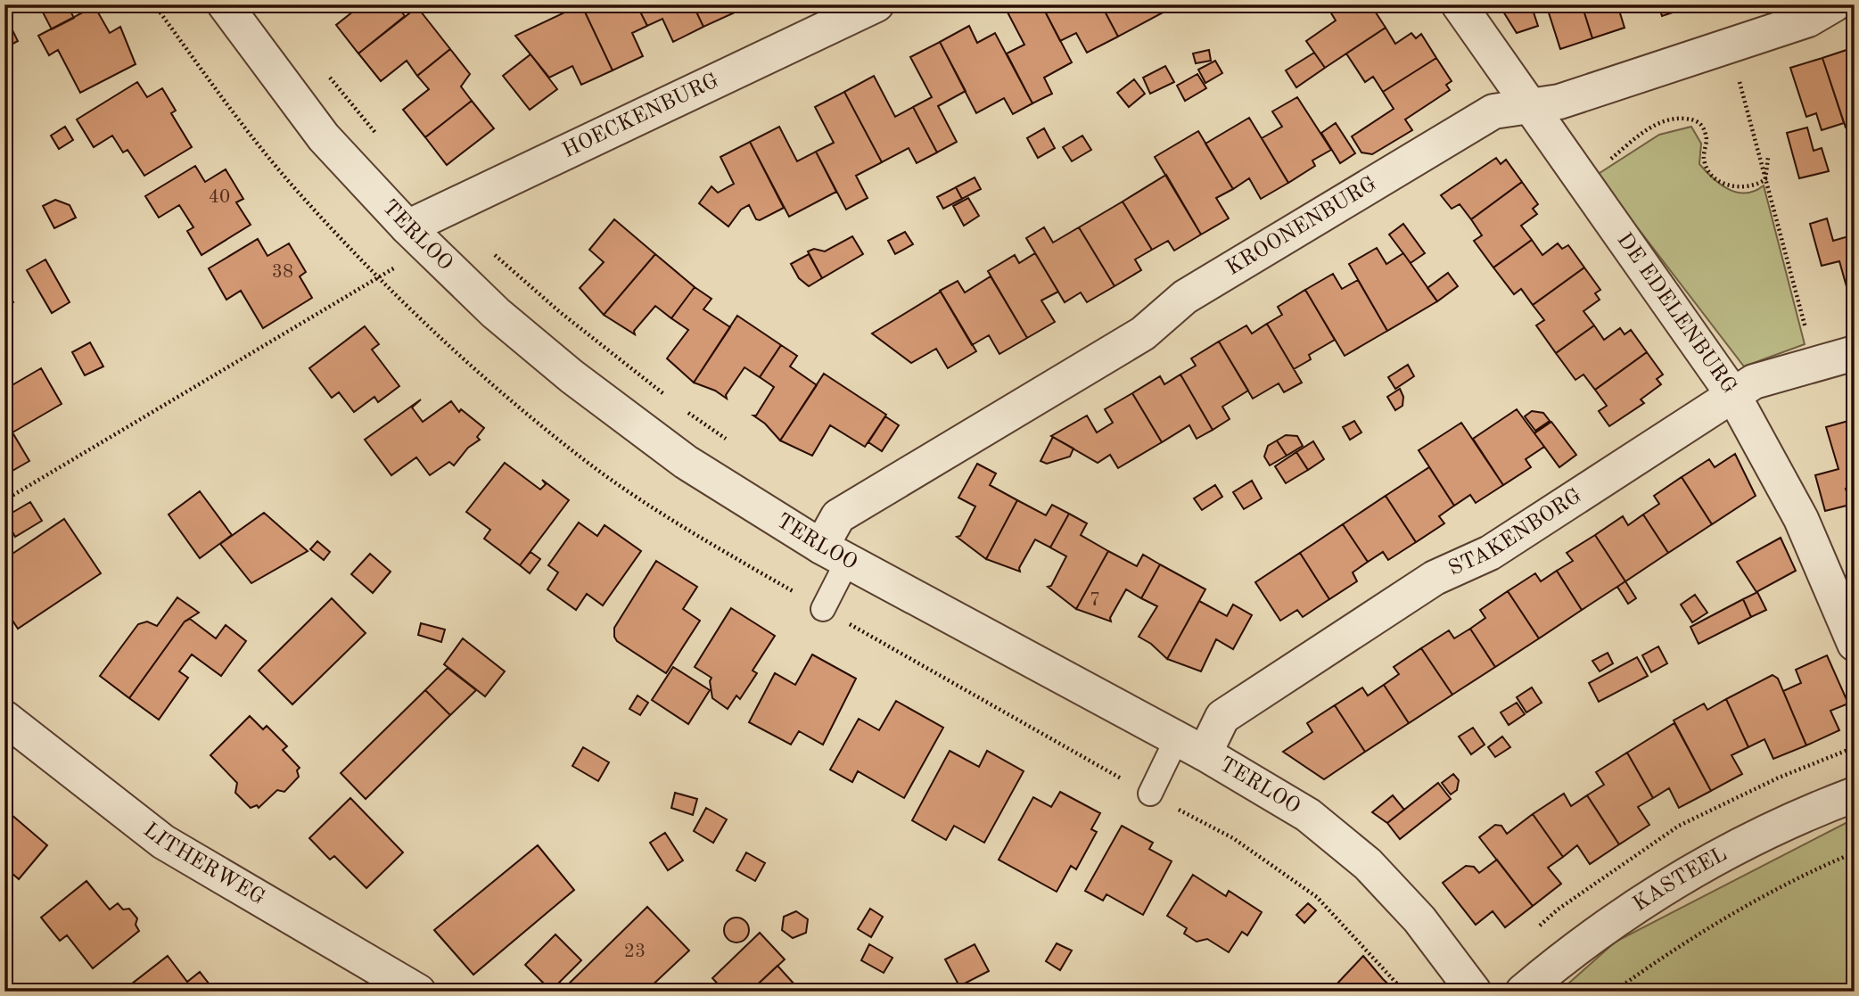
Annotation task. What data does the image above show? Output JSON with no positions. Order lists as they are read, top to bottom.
{
  "streets": {
    "street": [
      "HOECKENBURG",
      "KROONENBURG",
      "TERLOO",
      "DE EDELENBURG",
      "STAKENBORG",
      "LITHERWEG",
      "KASTEEL"
    ]
  },
  "crossings": [
    ["HOECKENBURG", "TERLOO"],
    ["KROONENBURG", "TERLOO"],
    ["KROONENBURG", "DE EDELENBURG"],
    ["TERLOO", "STAKENBORG"],
    ["DE EDELENBURG", "STAKENBORG"]
  ],
  "house_numbers": [
    "40",
    "38",
    "7",
    "23"
  ]
}
